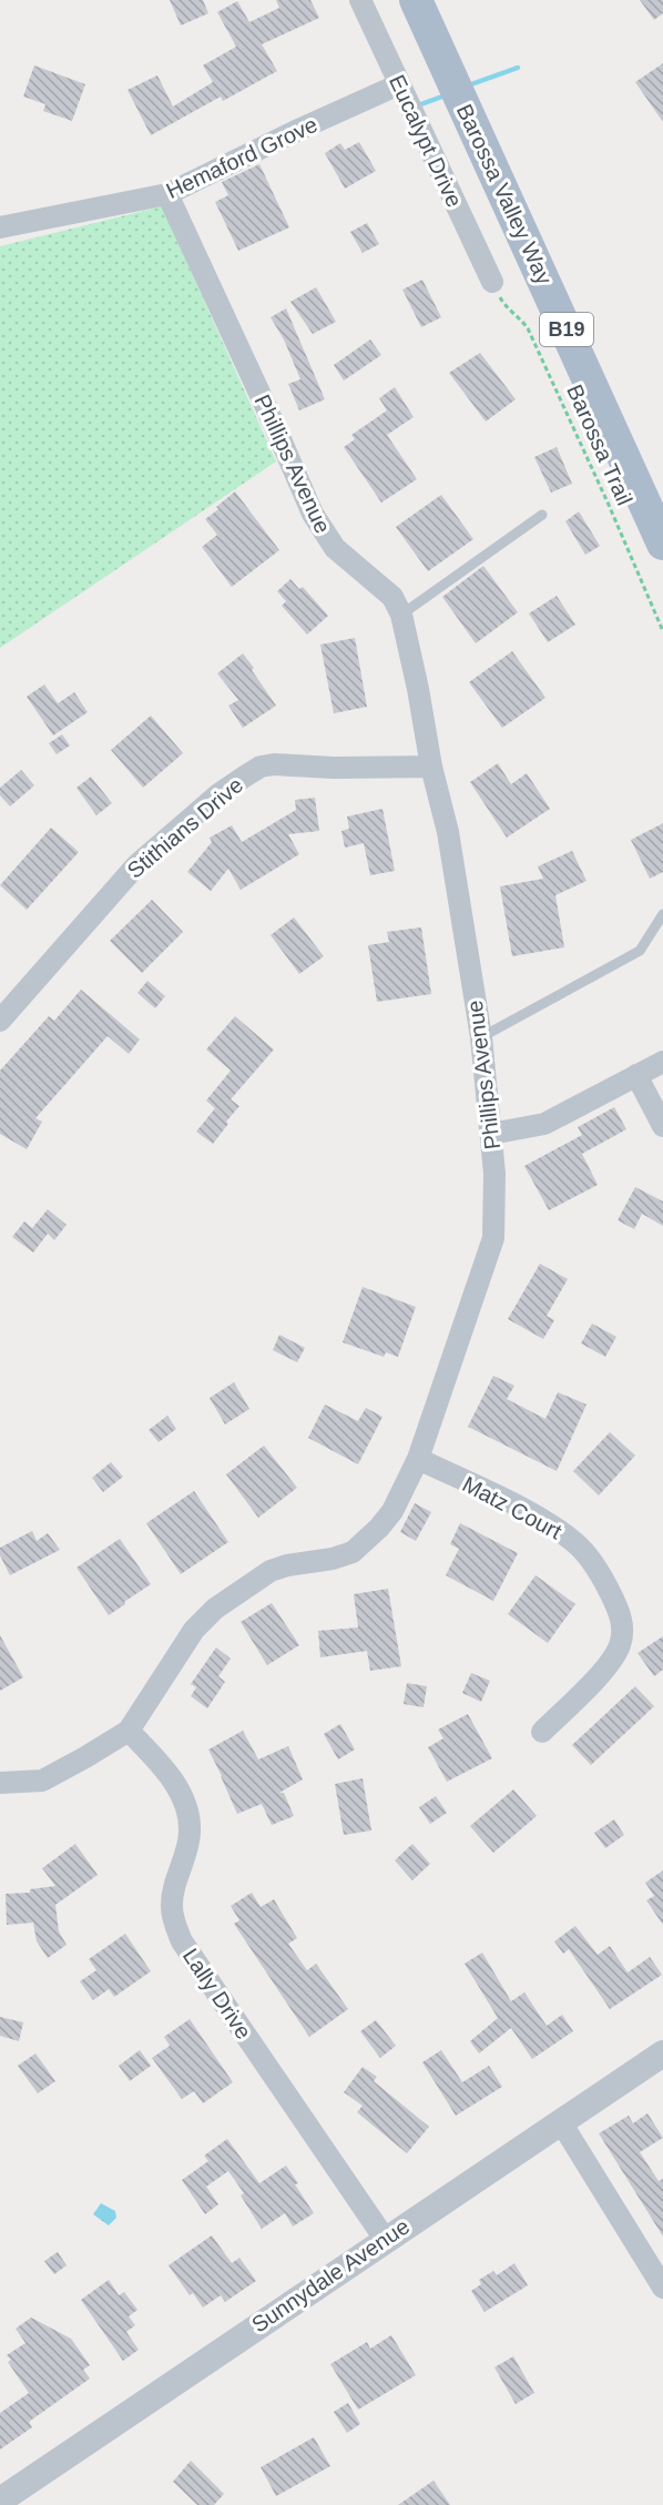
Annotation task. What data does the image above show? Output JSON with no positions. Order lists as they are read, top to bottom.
{
  "streets": {
    "main road": ["Barossa Valley Way", "B19"],
    "street": [
      "Eucalypt Drive",
      "Hemaford Grove",
      "Phillips Avenue",
      "Stithians Drive",
      "Matz Court",
      "Lally Drive",
      "Sunnydale Avenue"
    ],
    "path": ["Barossa Trail"]
  },
  "crossings": [
    ["Eucalypt Drive", "Hemaford Grove"],
    ["Eucalypt Drive", "Barossa Trail"],
    ["Hemaford Grove", "Phillips Avenue"],
    ["Phillips Avenue", "Stithians Drive"],
    ["Phillips Avenue", "Matz Court"],
    ["Phillips Avenue", "Lally Drive"],
    ["Lally Drive", "Sunnydale Avenue"]
  ]
}
